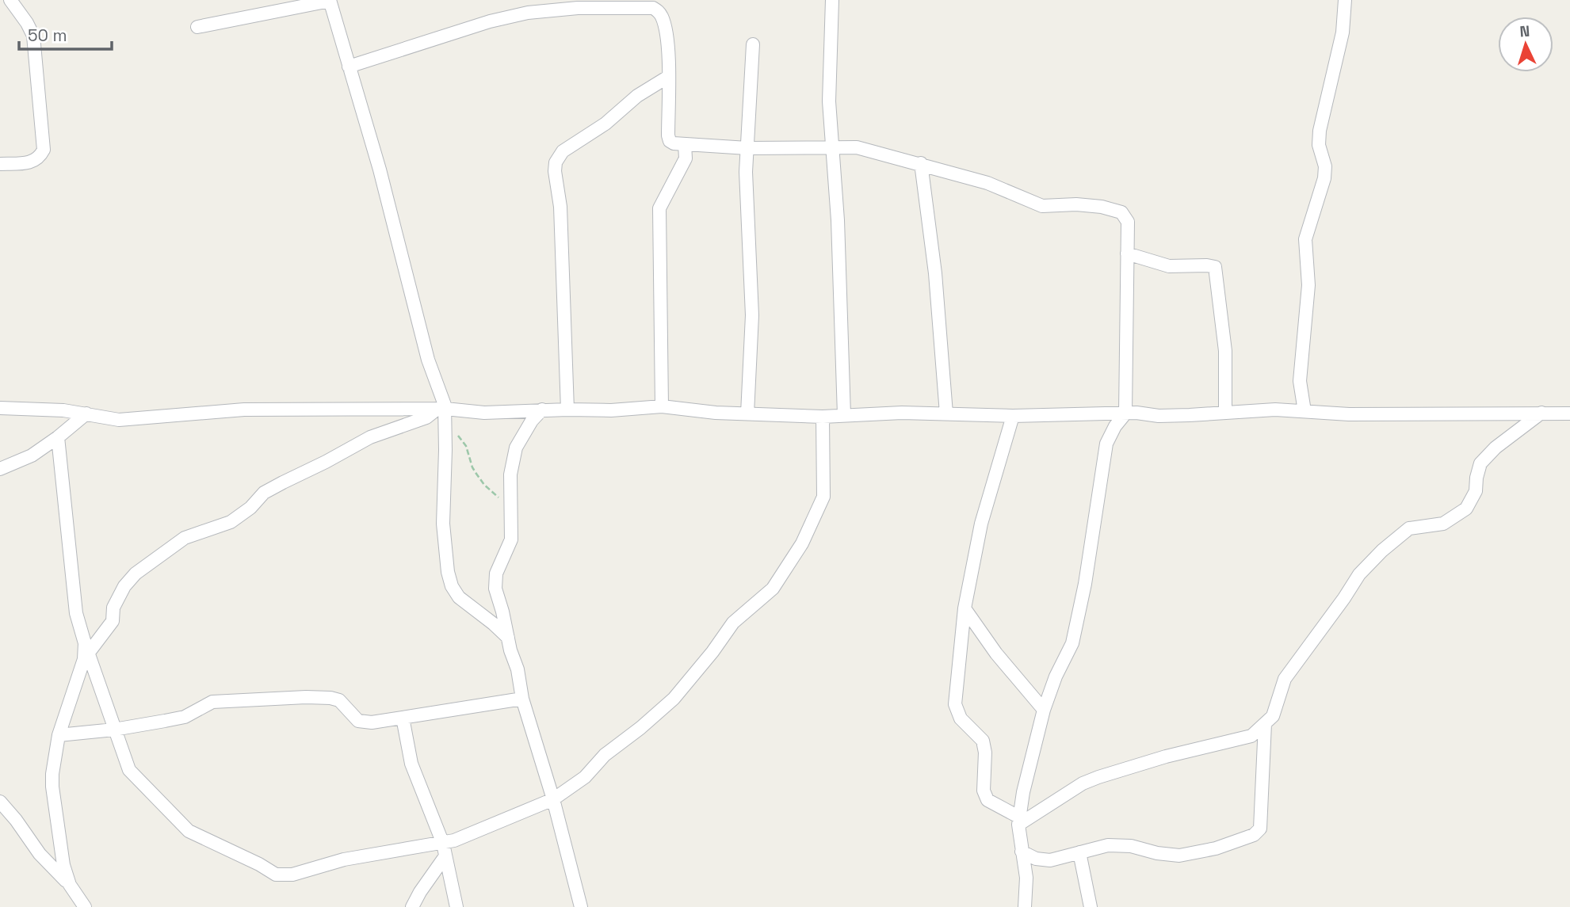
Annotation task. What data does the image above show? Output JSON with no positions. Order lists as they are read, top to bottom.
{
  "scale_bar": "50 m",
  "north": "top"
}
